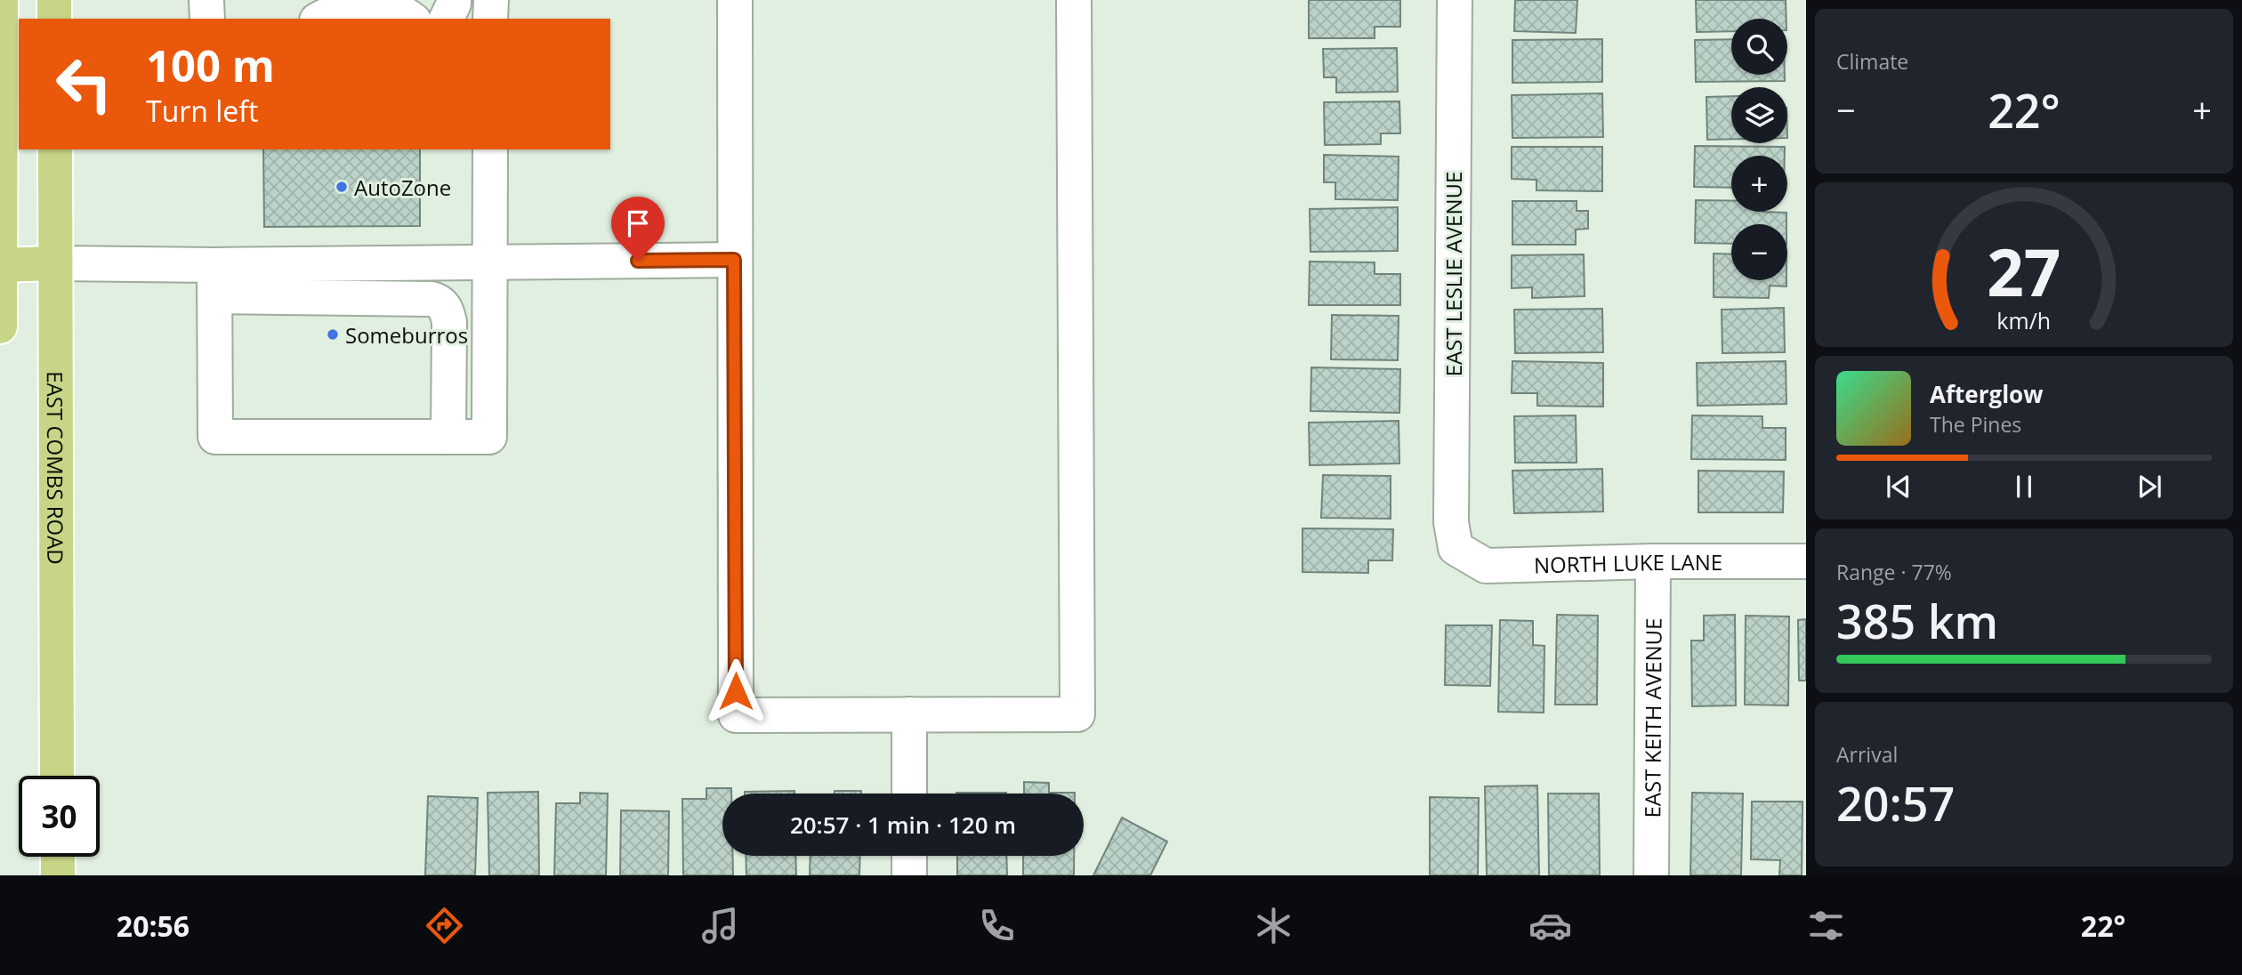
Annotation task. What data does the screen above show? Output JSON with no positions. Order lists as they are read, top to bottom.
{
  "streets": {
    "main road": ["EAST COMBS ROAD"],
    "street": ["EAST LESLIE AVENUE", "NORTH LUKE LANE", "EAST KEITH AVENUE"]
  },
  "crossings": [
    ["EAST LESLIE AVENUE", "NORTH LUKE LANE"],
    ["NORTH LUKE LANE", "EAST KEITH AVENUE"]
  ],
  "places": ["AutoZone", "Someburros"],
  "page": {
    "tile": [
      "Climate",
      ["Range · 77%", "385 km"],
      ["Arrival", "20:57"]
    ],
    "map_buttons": ["+", "−"],
    "turn": ["100 m", "Turn left"],
    "heat": ["−", "22°", "+"],
    "song": ["Afterglow", "The Pines"],
    "limit": "30",
    "trip": "20:57 · 1 min · 120 m",
    "tabs": ["20:56", "22°"],
    "gauge": ["27", "km/h"]
  }
}
